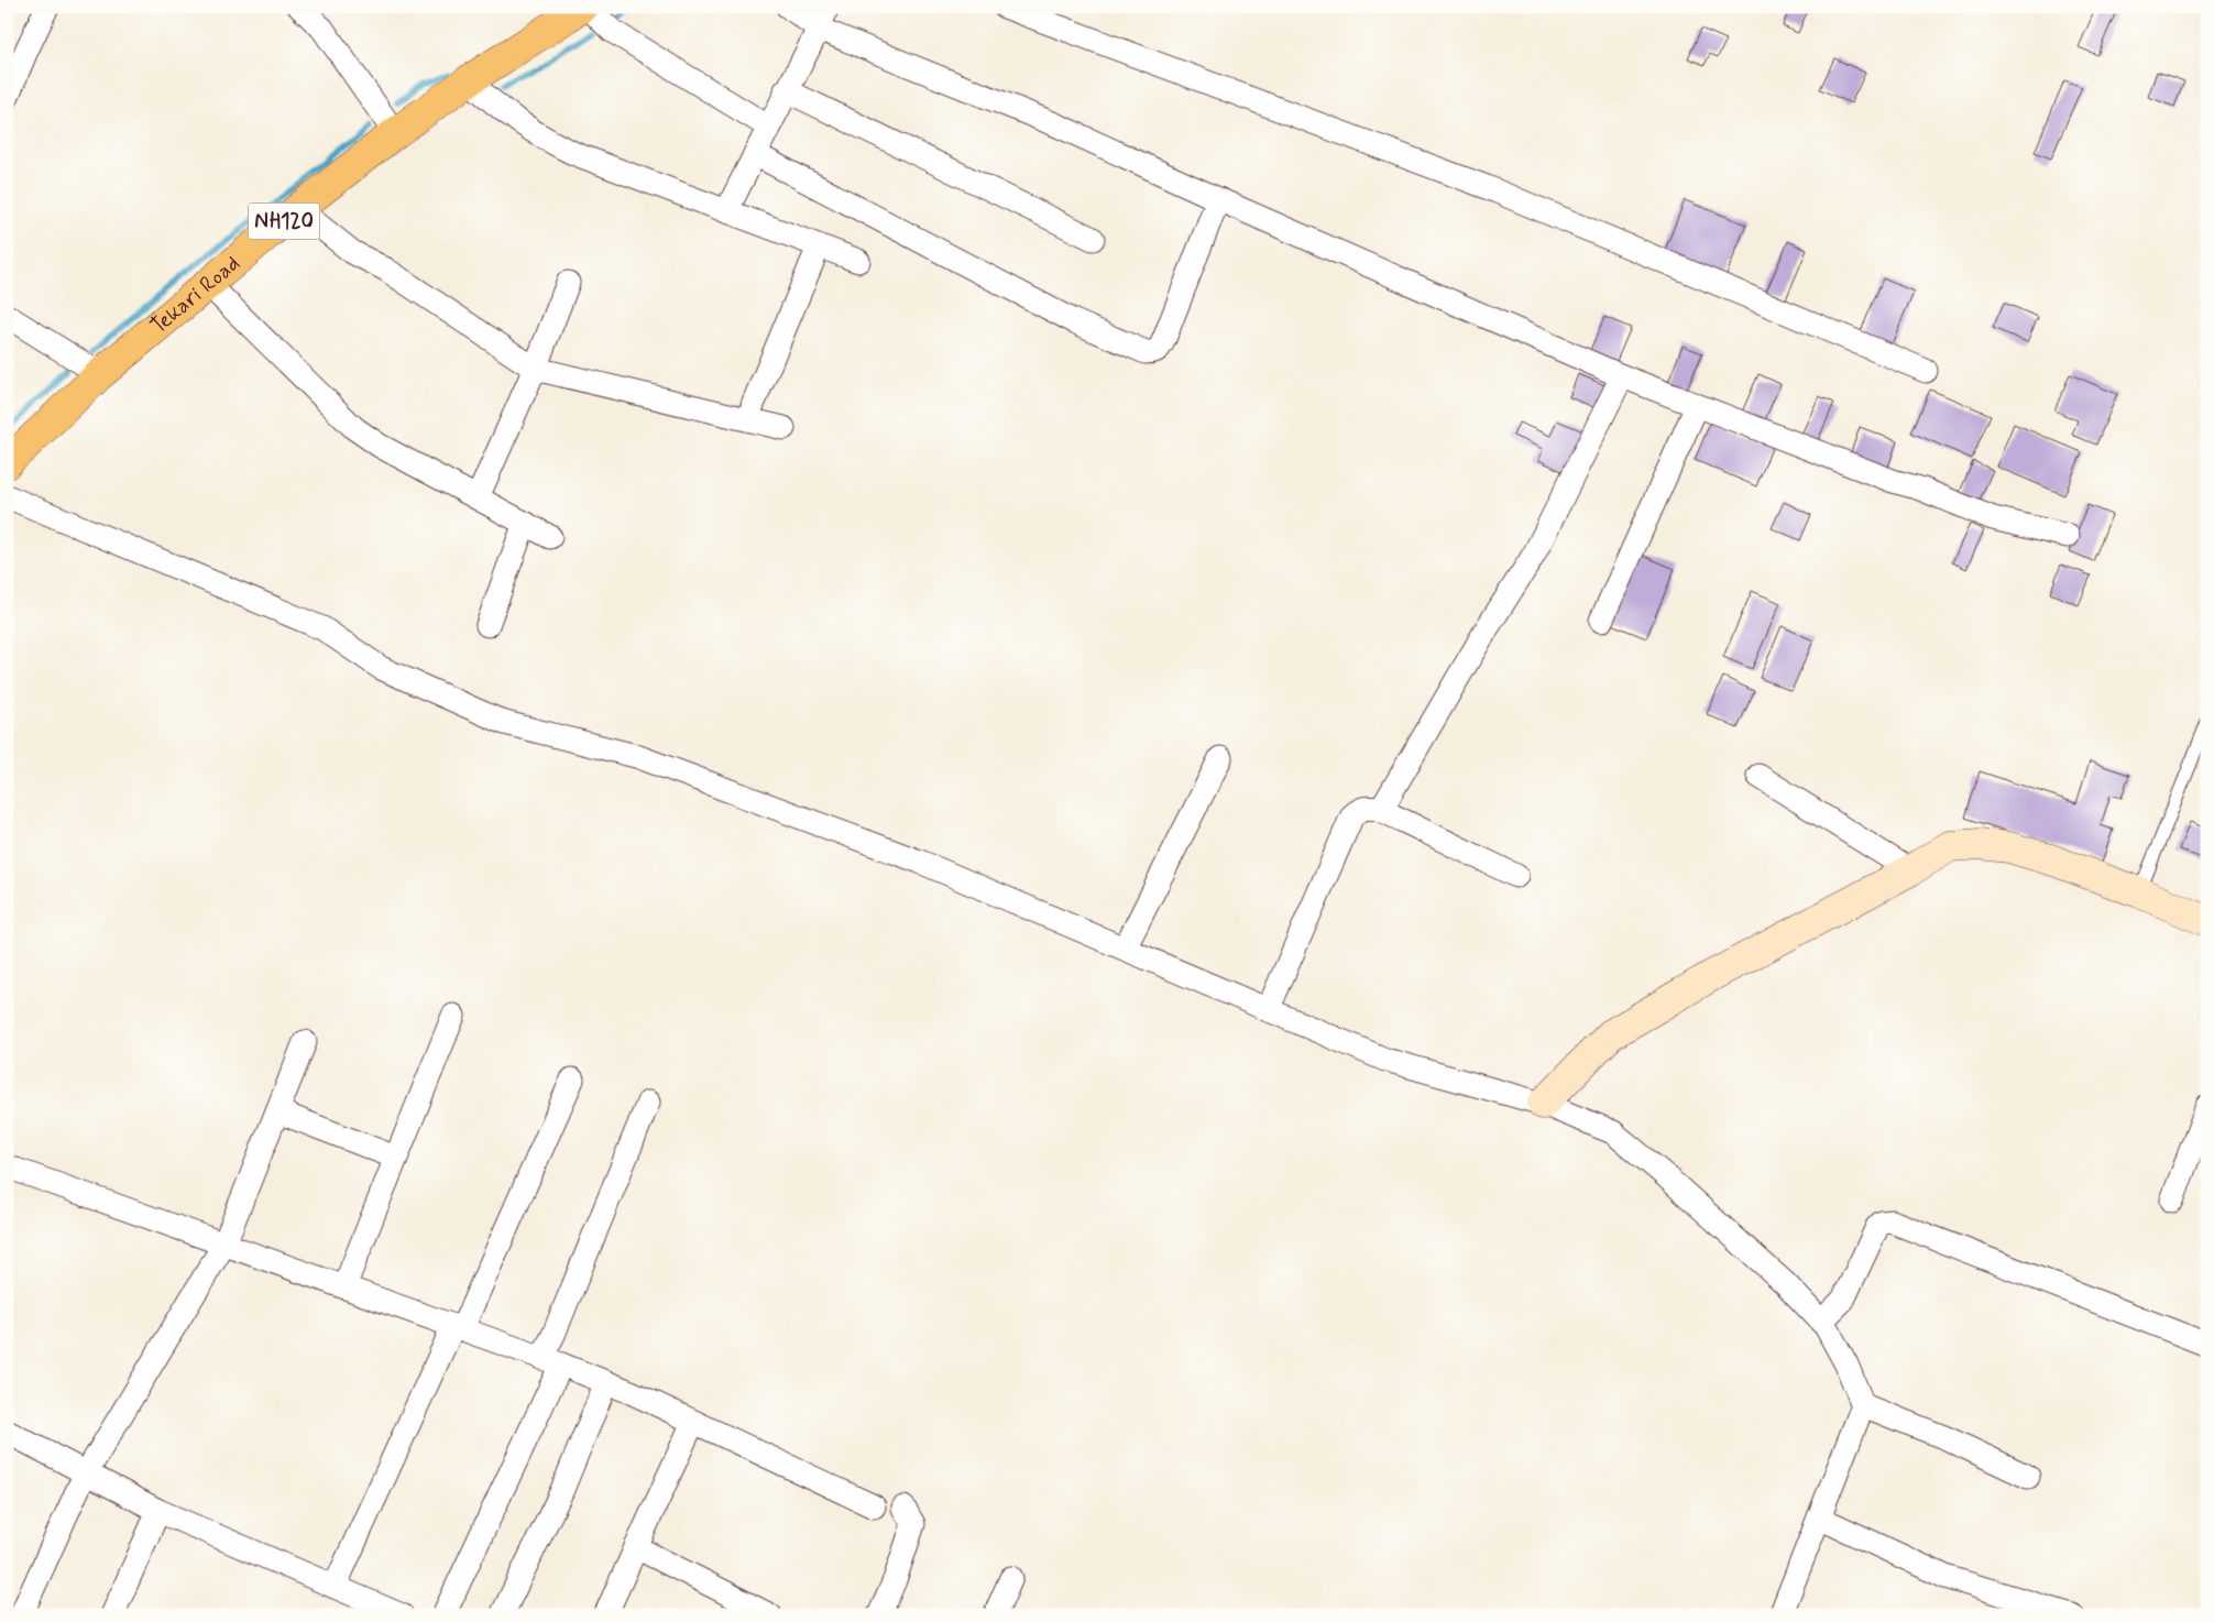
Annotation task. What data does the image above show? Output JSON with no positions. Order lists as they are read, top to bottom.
{
  "streets": {
    "highway": ["NH120", "Tekari Road"]
  }
}
